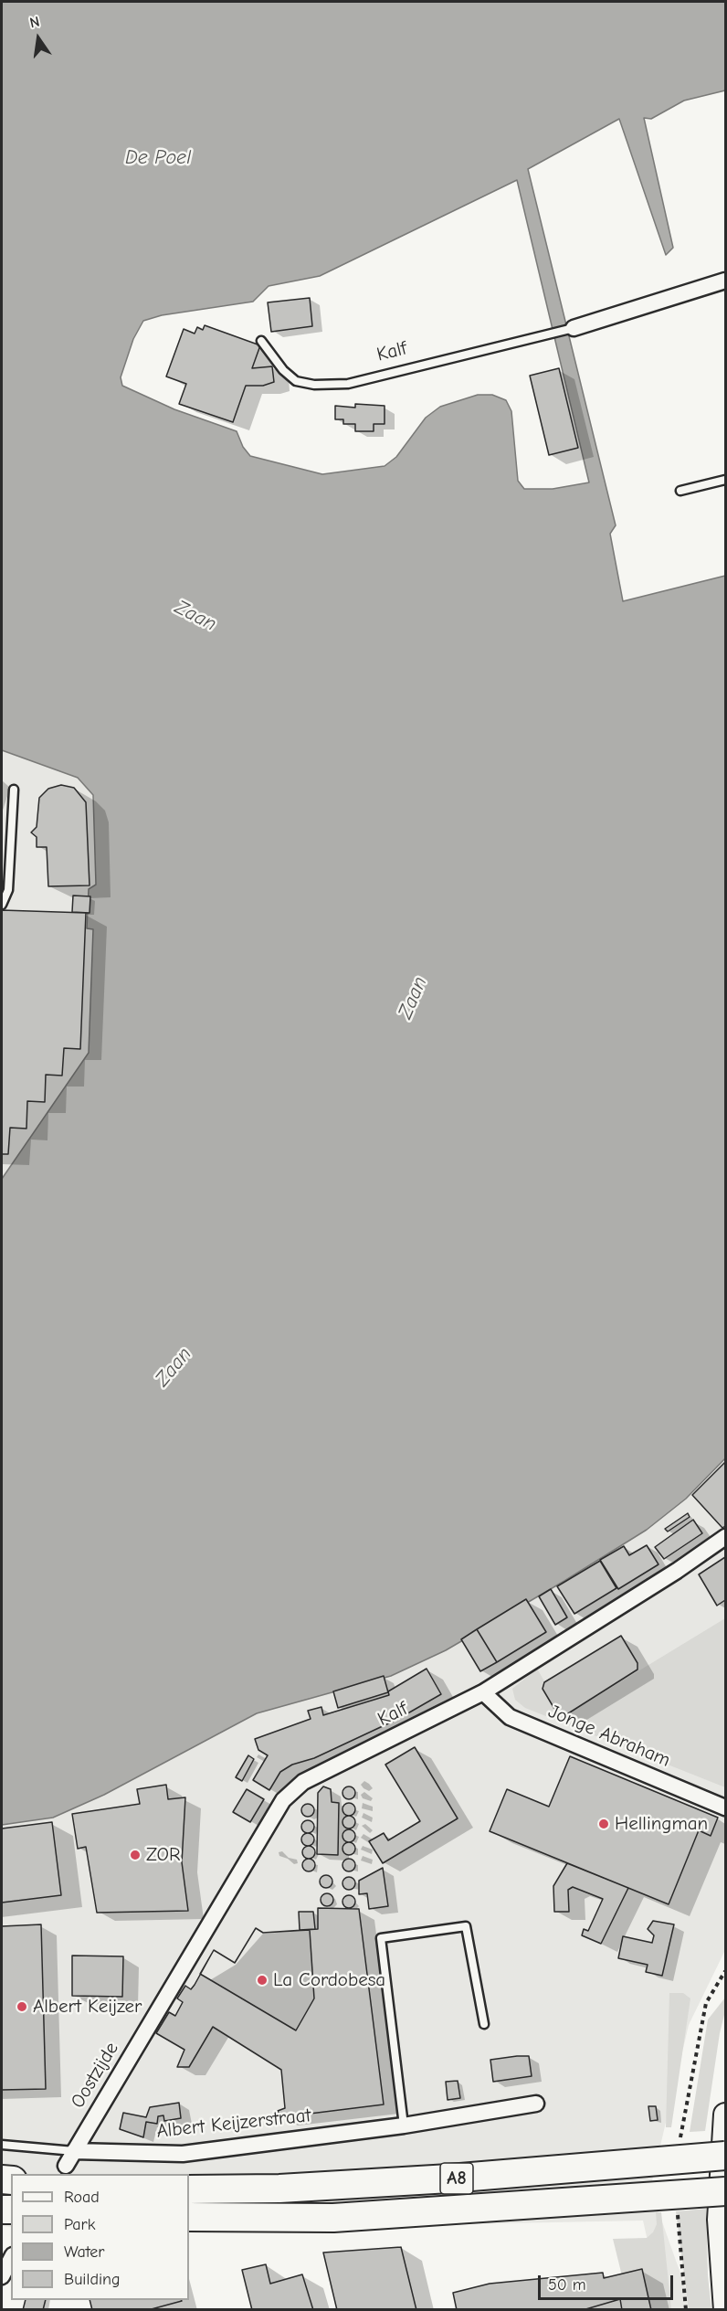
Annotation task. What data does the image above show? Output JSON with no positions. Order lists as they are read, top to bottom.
{
  "streets": {
    "highway": ["A8"],
    "street": [
      "Kalf",
      "Jonge Abraham",
      "Oostzijde",
      "Albert Keijzerstraat"
    ]
  },
  "crossings": [
    ["Kalf", "Jonge Abraham"],
    ["Kalf", "Oostzijde"],
    ["Oostzijde", "Albert Keijzerstraat"]
  ],
  "water": ["De Poel", "Zaan"],
  "places": [
    "Hellingman",
    "ZOR",
    "La Cordobesa",
    "Albert Keijzer"
  ],
  "legend": [
    "Road",
    "Park",
    "Water",
    "Building"
  ],
  "scale_bar": "50 m",
  "north": "top"
}
